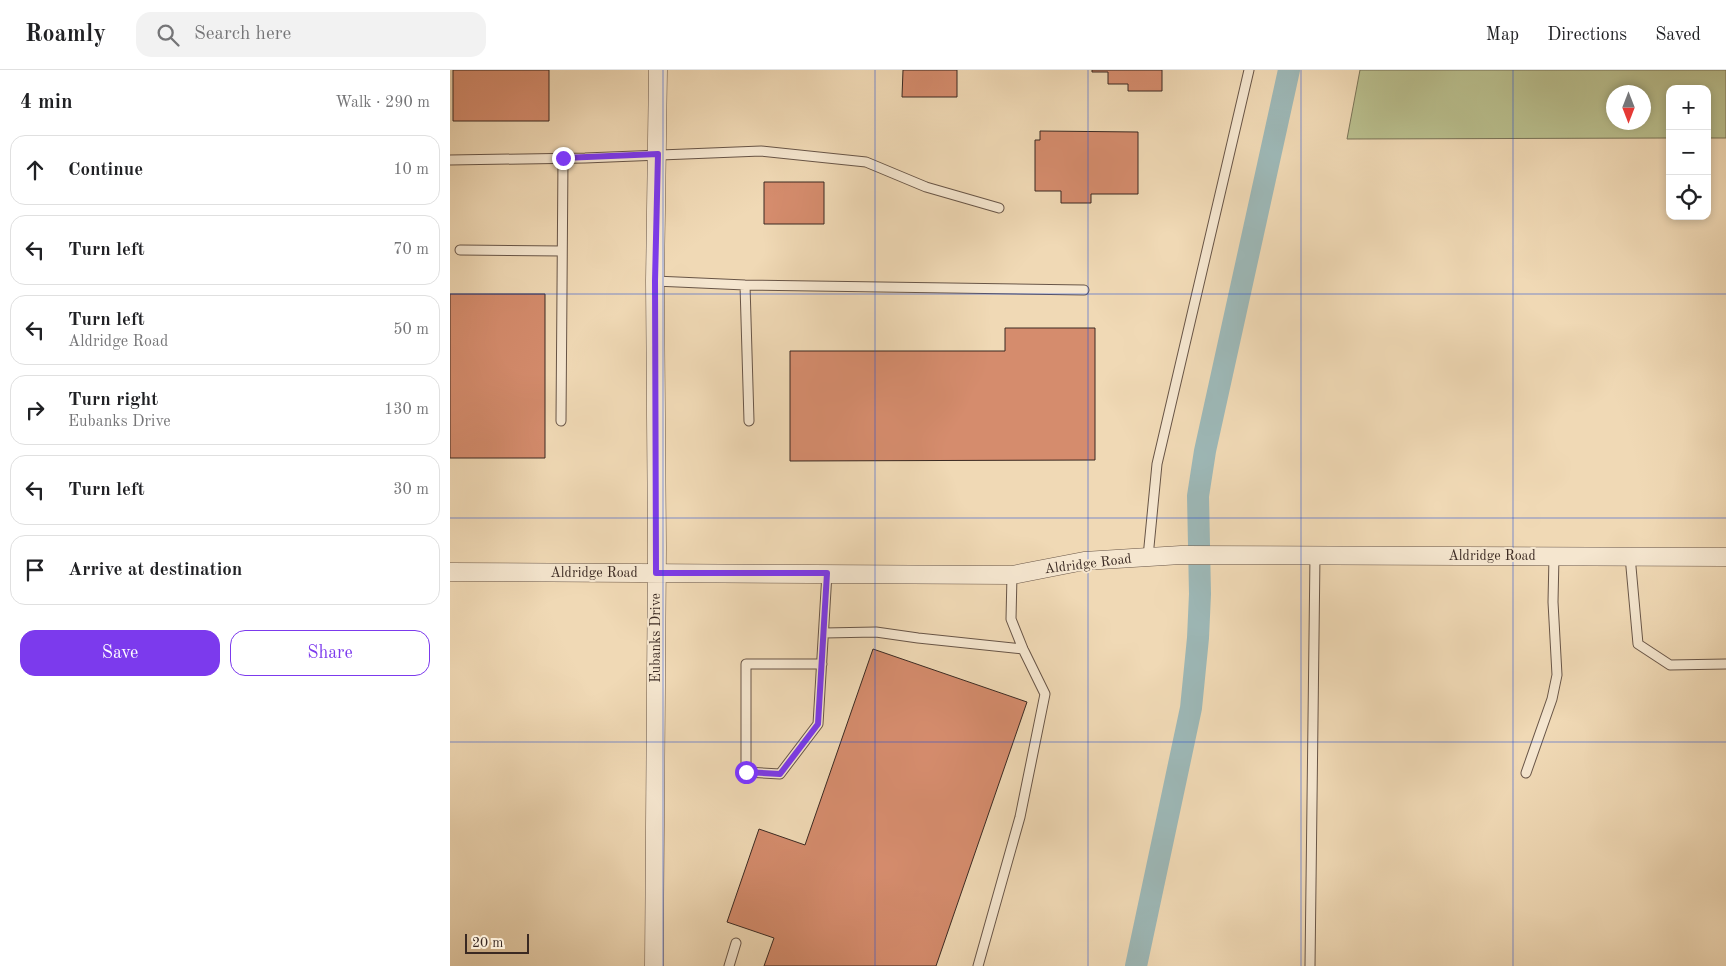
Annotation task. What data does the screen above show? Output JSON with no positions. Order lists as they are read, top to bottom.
{
  "streets": {
    "street": ["Aldridge Road", "Eubanks Drive"]
  },
  "crossings": [
    ["Aldridge Road", "Eubanks Drive"]
  ],
  "scale_bar": "20 m",
  "north": "bottom",
  "page": {
    "header": "Roamly",
    "search": "Search here",
    "nav": ["Map", "Directions", "Saved"],
    "heading": ["4 min", "Walk · 290 m"],
    "map_buttons": ["+", "−"],
    "list": [
      ["Continue", "10 m"],
      ["Turn left", "70 m"],
      ["Turn left", "Aldridge Road", "50 m"],
      ["Turn right", "Eubanks Drive", "130 m"],
      ["Turn left", "30 m"],
      "Arrive at destination"
    ],
    "buttons": ["Save", "Share"],
    "scale": "20 m"
  }
}
